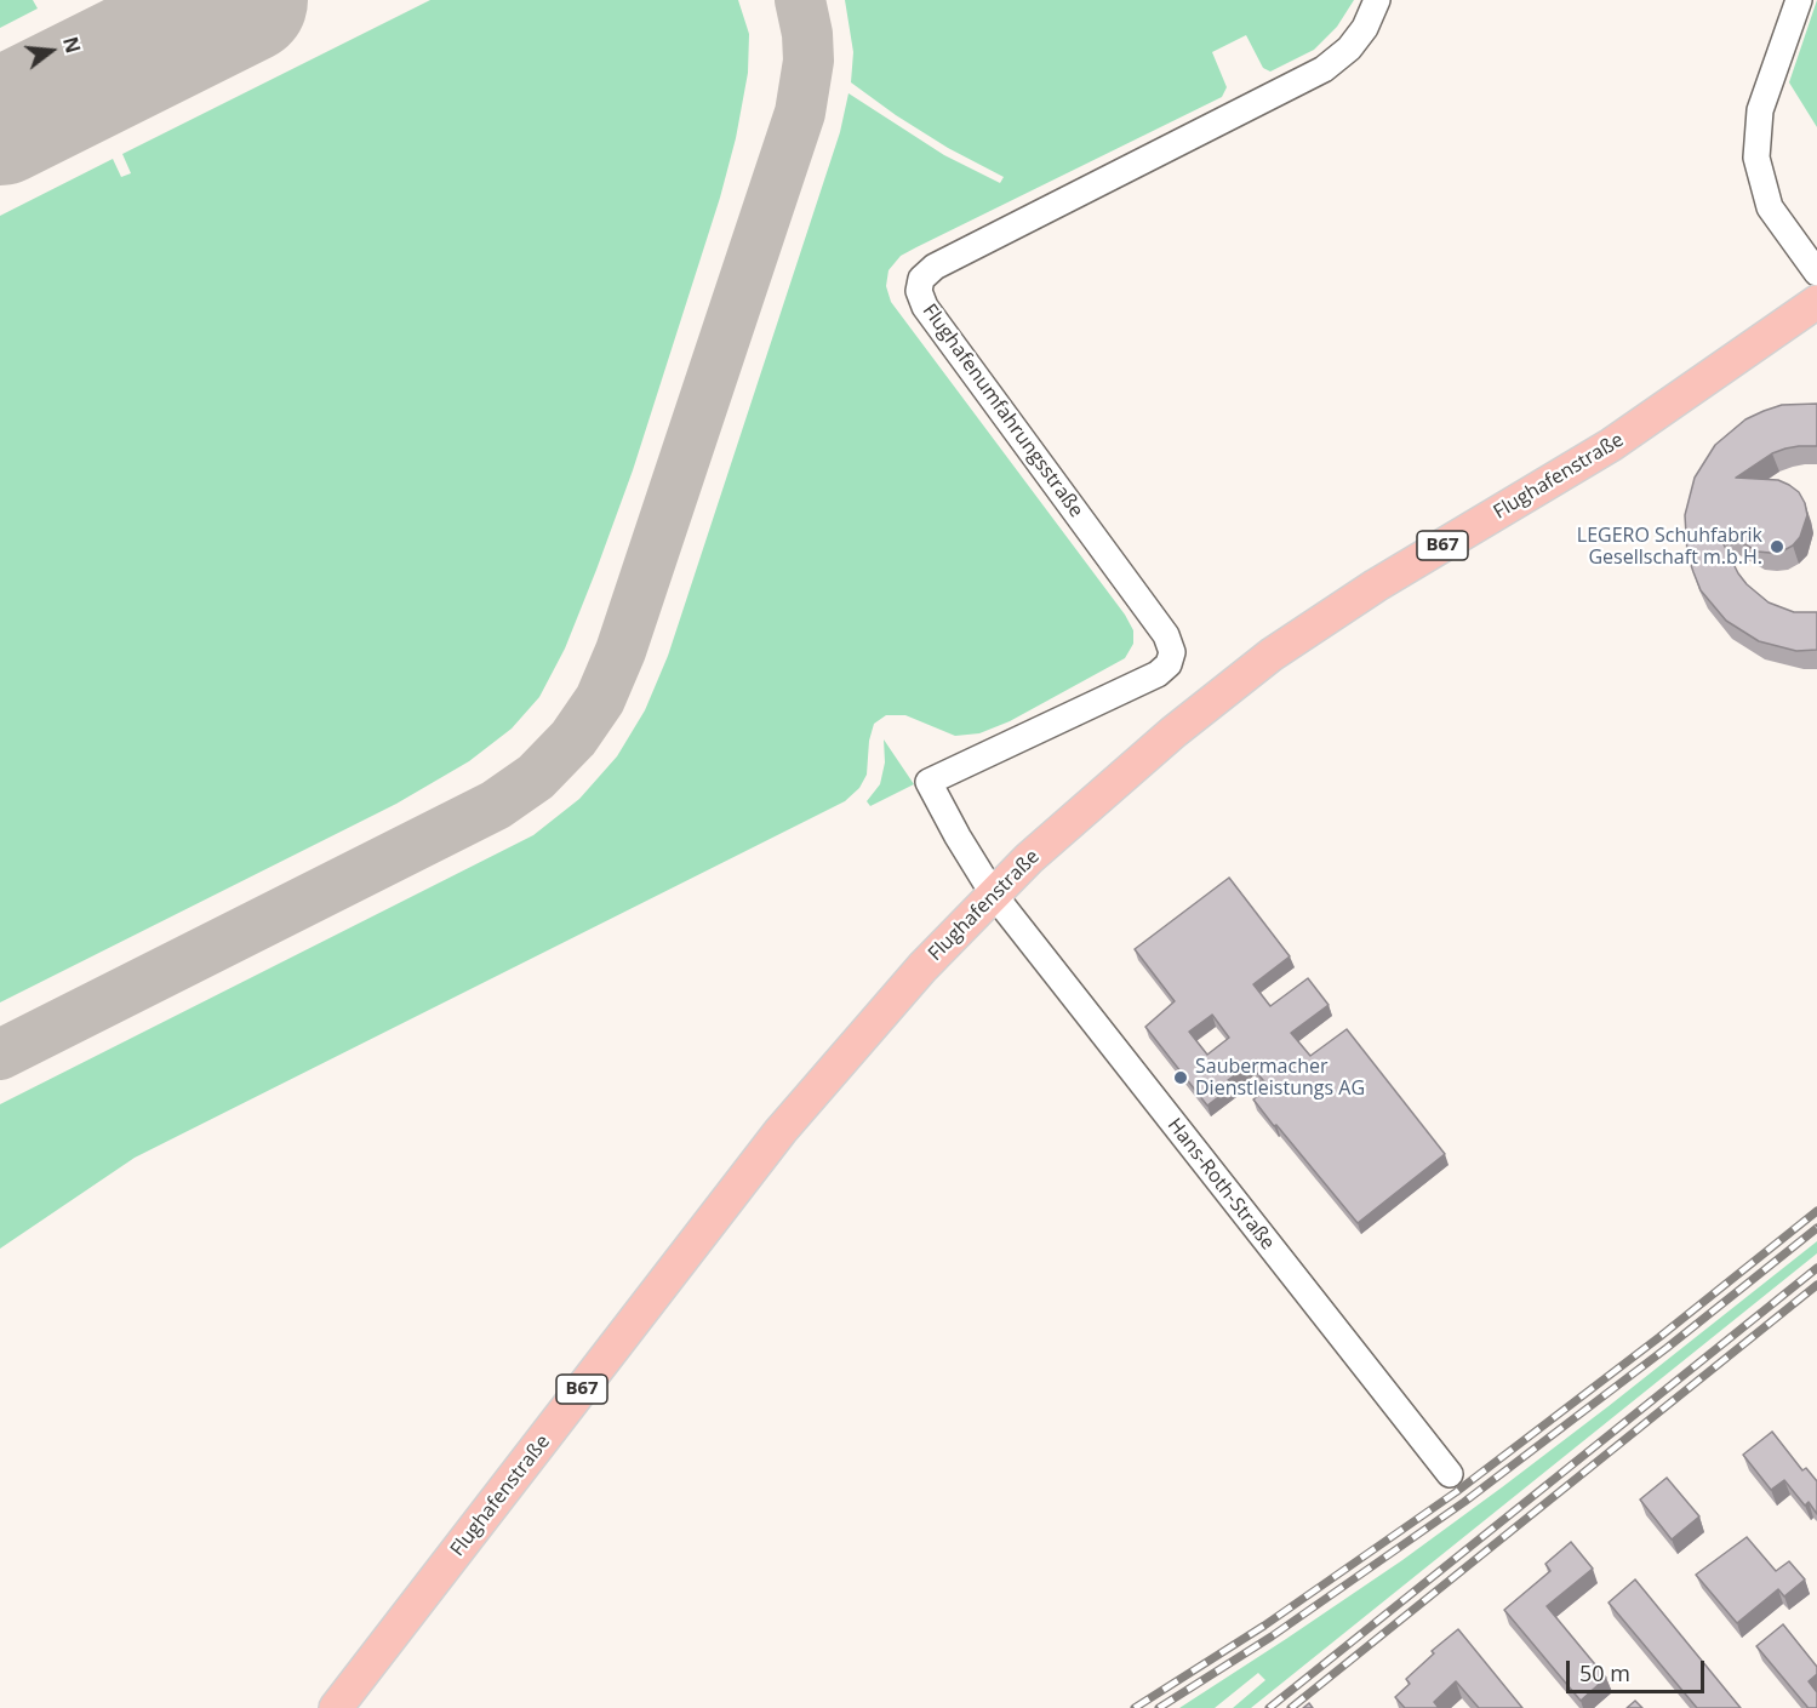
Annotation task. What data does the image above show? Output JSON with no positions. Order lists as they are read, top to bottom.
{
  "streets": {
    "main road": ["Flughafenstraße", "B67"],
    "street": ["Flughafenumfahrungsstraße", "Hans-Roth-Straße"]
  },
  "crossings": [
    ["Flughafenumfahrungsstraße", "Flughafenstraße"],
    ["Flughafenumfahrungsstraße", "Hans-Roth-Straße"],
    ["Flughafenstraße", "Hans-Roth-Straße"]
  ],
  "places": ["LEGERO Schuhfabrik Gesellschaft m.b.H.", "Saubermacher Dienstleistungs AG"],
  "scale_bar": "50 m",
  "north": "right"
}
